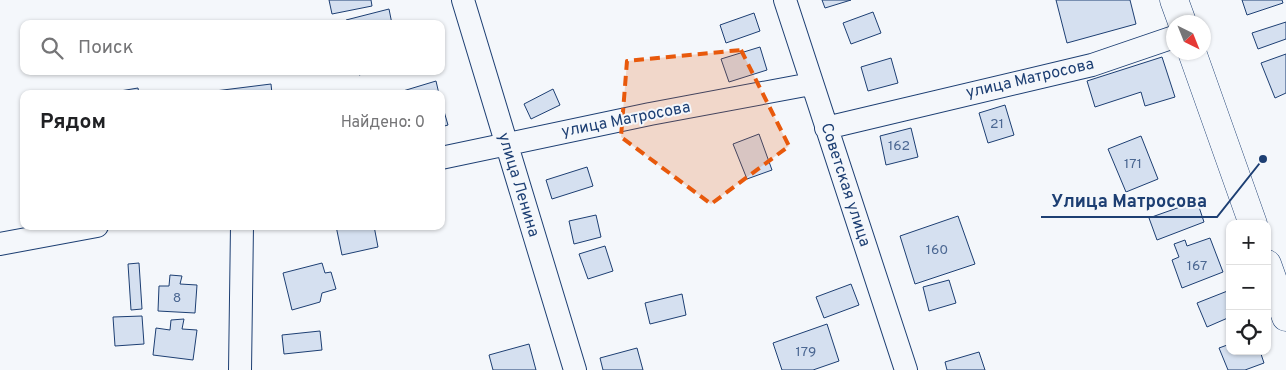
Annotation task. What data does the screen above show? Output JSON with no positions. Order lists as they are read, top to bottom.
{
  "streets": {
    "street": ["улица Матросова", "улица Ленина", "Советская улица"]
  },
  "crossings": [
    ["улица Матросова", "улица Ленина"],
    ["улица Матросова", "Советская улица"]
  ],
  "places": ["Улица Матросова"],
  "house_numbers": [
    "21",
    "162",
    "171",
    "160",
    "167",
    "8",
    "179"
  ],
  "north": "bottom right",
  "page": {
    "search": "Поиск",
    "heading": ["Рядом", "Найдено: 0"],
    "map_buttons": ["+", "−"]
  }
}
